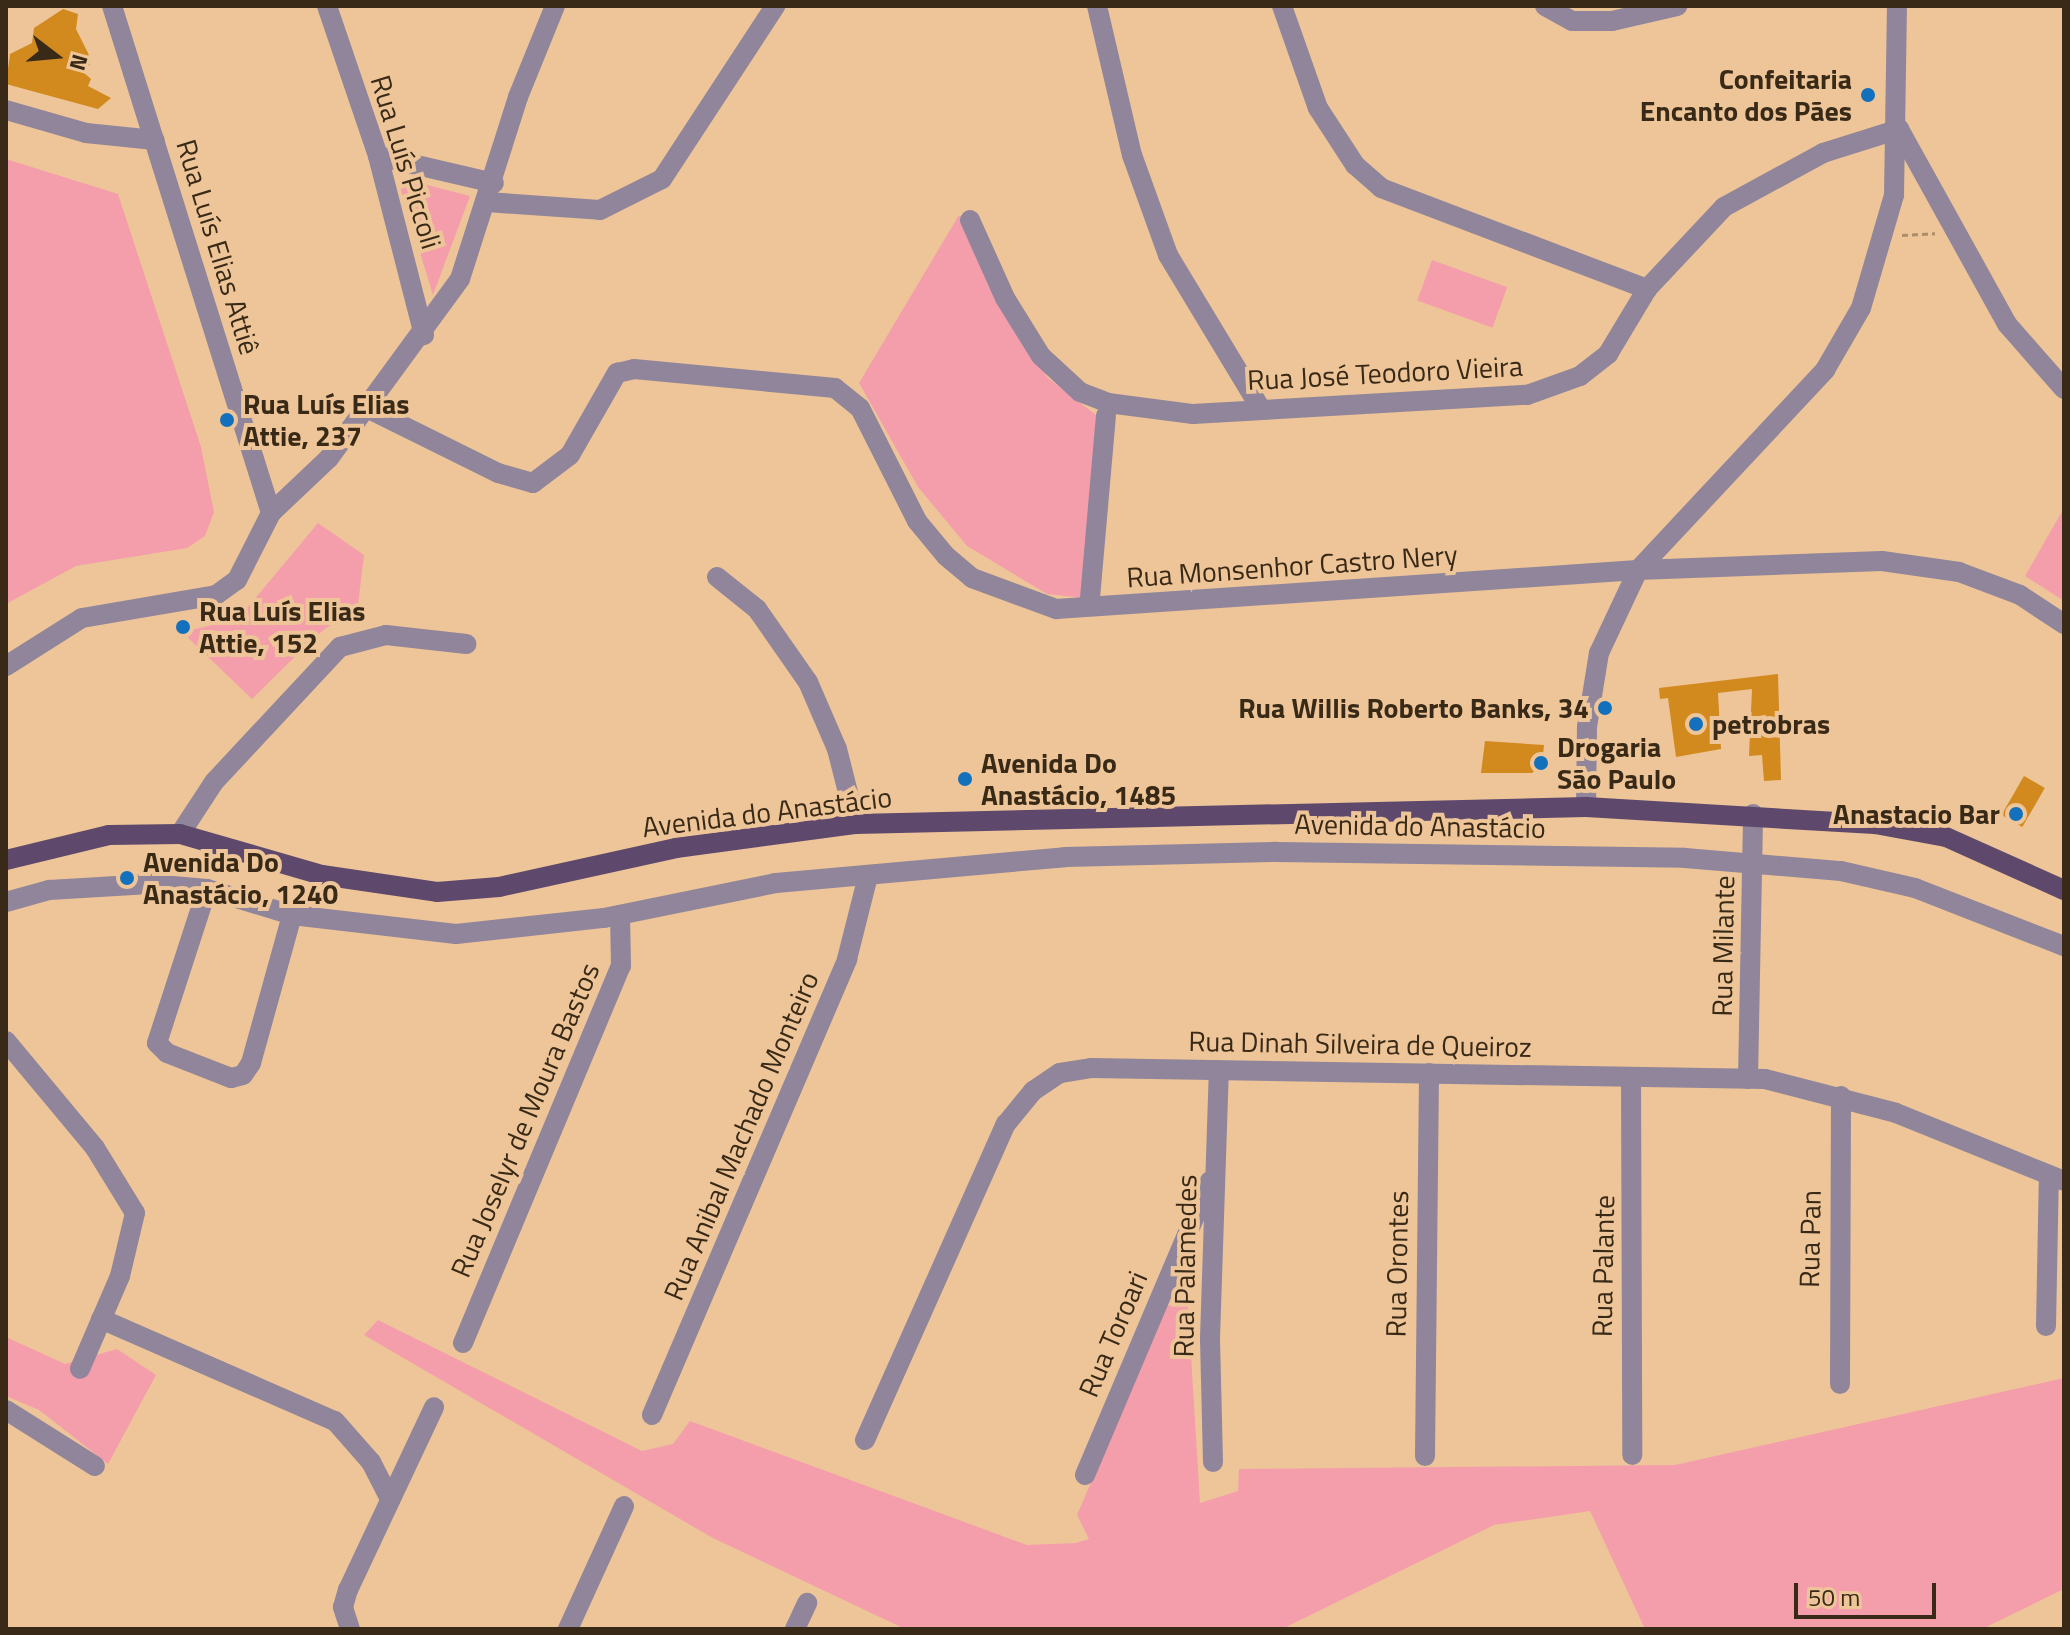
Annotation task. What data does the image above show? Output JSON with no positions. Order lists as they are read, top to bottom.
{
  "streets": {
    "main road": ["Avenida do Anastácio"],
    "street": [
      "Rua Luís Piccoli",
      "Rua Luís Elias Attiê",
      "Rua José Teodoro Vieira",
      "Rua Monsenhor Castro Nery",
      "Rua Milante",
      "Rua Dinah Silveira de Queiroz",
      "Rua Joselyr de Moura Bastos",
      "Rua Anibal Machado Monteiro",
      "Rua Pan",
      "Rua Orontes",
      "Rua Palamedes",
      "Rua Palante",
      "Rua Toroari"
    ]
  },
  "crossings": [
    ["Avenida do Anastácio", "Rua Milante"],
    ["Avenida do Anastácio", "Rua Joselyr de Moura Bastos"],
    ["Avenida do Anastácio", "Rua Anibal Machado Monteiro"],
    ["Rua Milante", "Rua Dinah Silveira de Queiroz"],
    ["Rua Dinah Silveira de Queiroz", "Rua Pan"],
    ["Rua Dinah Silveira de Queiroz", "Rua Orontes"],
    ["Rua Dinah Silveira de Queiroz", "Rua Palamedes"],
    ["Rua Dinah Silveira de Queiroz", "Rua Palante"],
    ["Rua Palamedes", "Rua Toroari"]
  ],
  "places": [
    "Confeitaria Encanto dos Pães",
    "Rua Luís Elias Attie, 237",
    "Rua Luís Elias Attie, 152",
    "Rua Willis Roberto Banks, 34",
    "petrobras",
    "Drogaria São Paulo",
    "Avenida Do Anastácio, 1485",
    "Anastacio Bar",
    "Avenida Do Anastácio, 1240"
  ],
  "scale_bar": "50 m",
  "north": "right"
}
